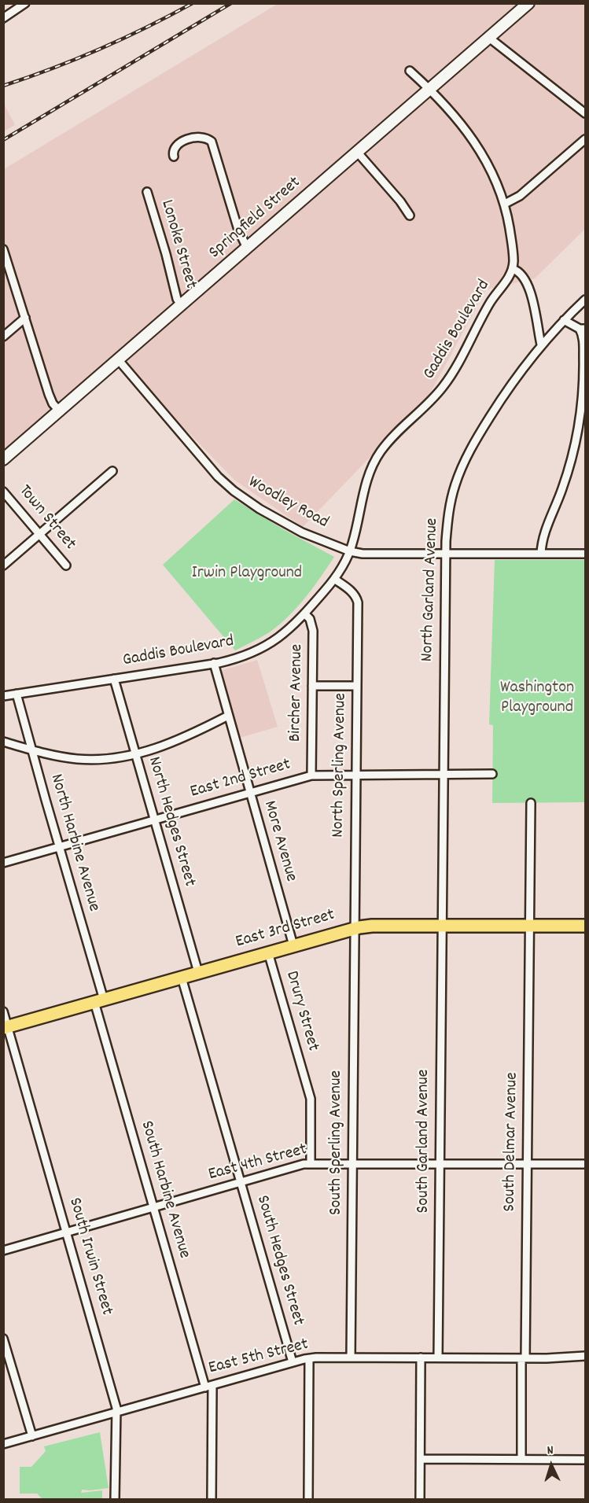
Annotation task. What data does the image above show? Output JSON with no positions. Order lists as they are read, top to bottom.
{
  "streets": {
    "main road": ["Springfield Street", "East 3rd Street"],
    "street": [
      "Lonoke Street",
      "Gaddis Boulevard",
      "Woodley Road",
      "Town Street",
      "North Garland Avenue",
      "Bircher Avenue",
      "North Sperling Avenue",
      "East 2nd Street",
      "North Hedges Street",
      "More Avenue",
      "North Harbine Avenue",
      "Drury Street",
      "South Garland Avenue",
      "South Delmar Avenue",
      "South Sperling Avenue",
      "East 4th Street",
      "South Harbine Avenue",
      "South Irwin Street",
      "South Hedges Street",
      "East 5th Street"
    ]
  },
  "crossings": [
    ["Springfield Street", "Lonoke Street"],
    ["Springfield Street", "Woodley Road"],
    ["Gaddis Boulevard", "Woodley Road"],
    ["Gaddis Boulevard", "Bircher Avenue"],
    ["Gaddis Boulevard", "North Sperling Avenue"],
    ["Gaddis Boulevard", "North Hedges Street"],
    ["Gaddis Boulevard", "More Avenue"],
    ["Gaddis Boulevard", "North Harbine Avenue"],
    ["Woodley Road", "North Garland Avenue"],
    ["North Garland Avenue", "East 2nd Street"],
    ["North Garland Avenue", "East 3rd Street"],
    ["North Garland Avenue", "South Garland Avenue"],
    ["Bircher Avenue", "East 2nd Street"],
    ["North Sperling Avenue", "East 2nd Street"],
    ["North Sperling Avenue", "East 3rd Street"],
    ["North Sperling Avenue", "South Sperling Avenue"],
    ["East 2nd Street", "North Hedges Street"],
    ["East 2nd Street", "More Avenue"],
    ["East 2nd Street", "North Harbine Avenue"],
    ["North Hedges Street", "East 3rd Street"],
    ["More Avenue", "East 3rd Street"],
    ["North Harbine Avenue", "East 3rd Street"],
    ["North Harbine Avenue", "South Harbine Avenue"],
    ["East 3rd Street", "Drury Street"],
    ["East 3rd Street", "South Garland Avenue"],
    ["East 3rd Street", "South Delmar Avenue"],
    ["East 3rd Street", "South Sperling Avenue"],
    ["East 3rd Street", "South Harbine Avenue"],
    ["East 3rd Street", "South Irwin Street"],
    ["East 3rd Street", "South Hedges Street"],
    ["Drury Street", "East 4th Street"],
    ["South Garland Avenue", "East 4th Street"],
    ["South Garland Avenue", "East 5th Street"],
    ["South Delmar Avenue", "East 4th Street"],
    ["South Delmar Avenue", "East 5th Street"],
    ["South Sperling Avenue", "East 4th Street"],
    ["South Sperling Avenue", "East 5th Street"],
    ["East 4th Street", "South Harbine Avenue"],
    ["East 4th Street", "South Irwin Street"],
    ["East 4th Street", "South Hedges Street"],
    ["South Harbine Avenue", "East 5th Street"],
    ["South Irwin Street", "East 5th Street"],
    ["South Hedges Street", "East 5th Street"]
  ],
  "parks": ["Irwin Playground", "Washington Playground"],
  "north": "top"
}
